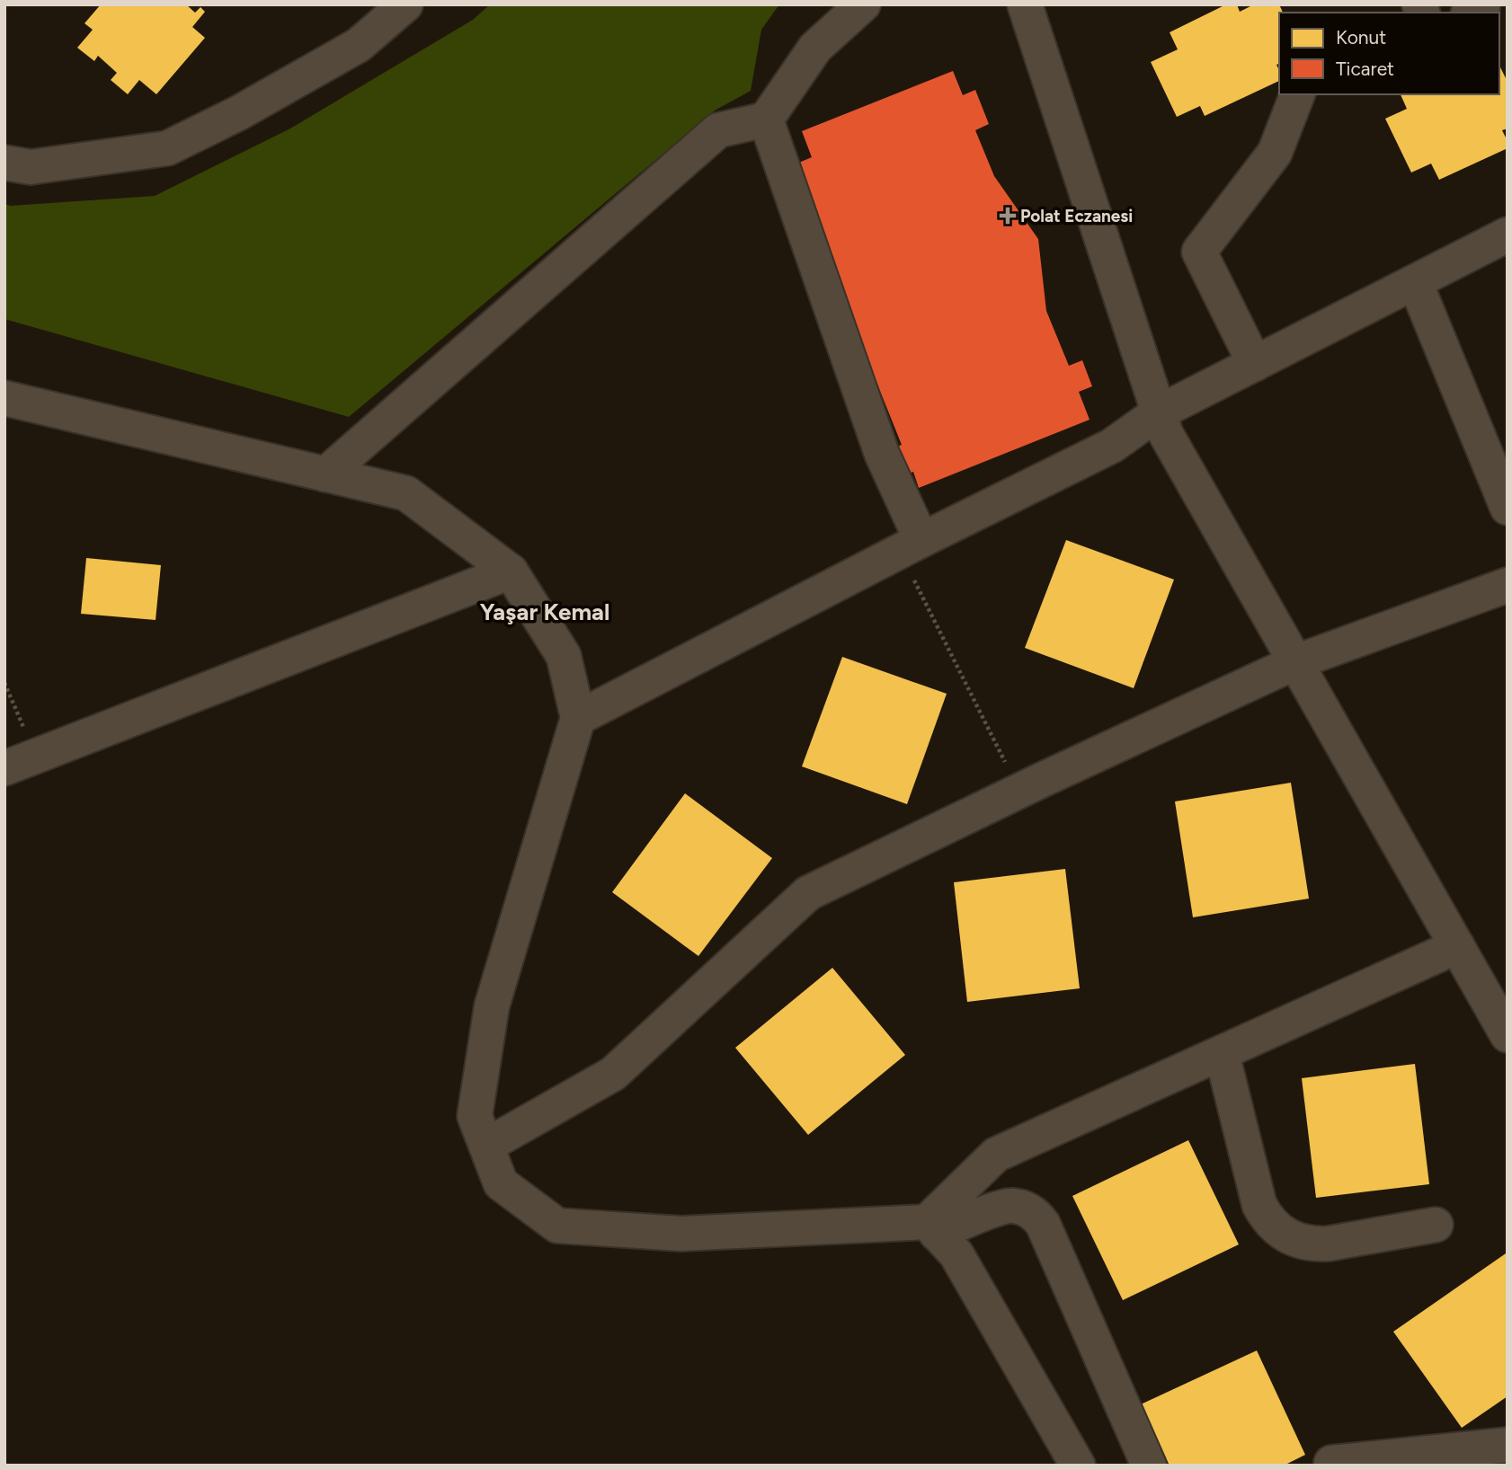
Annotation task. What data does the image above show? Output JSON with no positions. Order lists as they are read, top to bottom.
{
  "districts": ["Yaşar Kemal"],
  "places": {
    "health": ["Polat Eczanesi"]
  },
  "legend": ["Konut", "Ticaret"]
}
